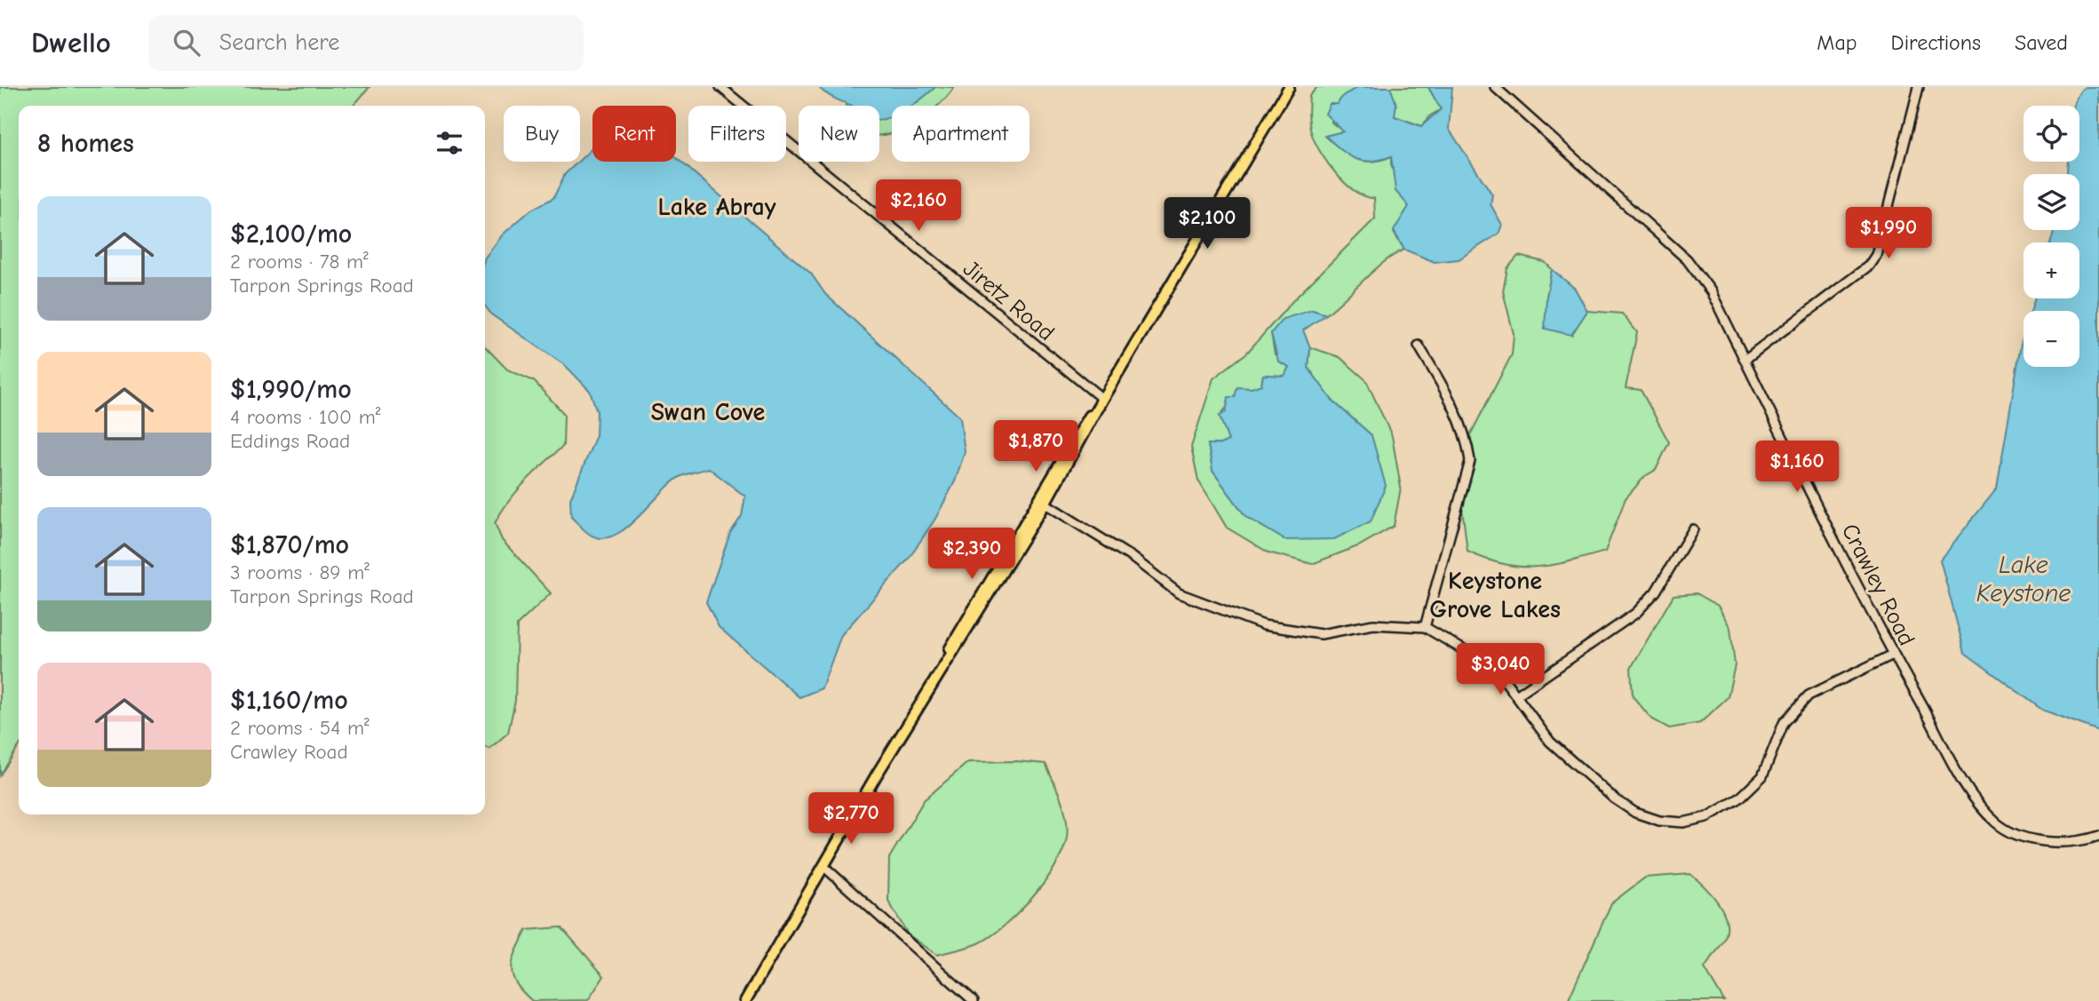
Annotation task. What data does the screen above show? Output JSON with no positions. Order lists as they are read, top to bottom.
{
  "streets": {
    "street": ["Jiretz Road", "Crawley Road"]
  },
  "districts": ["Lake Abray", "Swan Cove", "Keystone Grove Lakes"],
  "water": ["Lake Keystone"],
  "page": {
    "header": "Dwello",
    "search": "Search here",
    "nav": ["Map", "Directions", "Saved"],
    "map_buttons": ["+", "−"],
    "chip": [
      "Buy",
      "Rent",
      "Filters",
      "New",
      "Apartment"
    ],
    "heading": "8 homes",
    "price": [
      "$2,160",
      "$2,100",
      "$1,990",
      "$1,870",
      "$1,160",
      "$2,390",
      "$3,040",
      "$2,770"
    ],
    "list": [
      {
        "name": "$2,100/mo",
        "note": "2 rooms · 78 m² · Tarpon Springs Road"
      },
      {
        "name": "$1,990/mo",
        "note": "4 rooms · 100 m² · Eddings Road"
      },
      {
        "name": "$1,870/mo",
        "note": "3 rooms · 89 m² · Tarpon Springs Road"
      },
      {
        "name": "$1,160/mo",
        "note": "2 rooms · 54 m² · Crawley Road"
      }
    ]
  }
}
